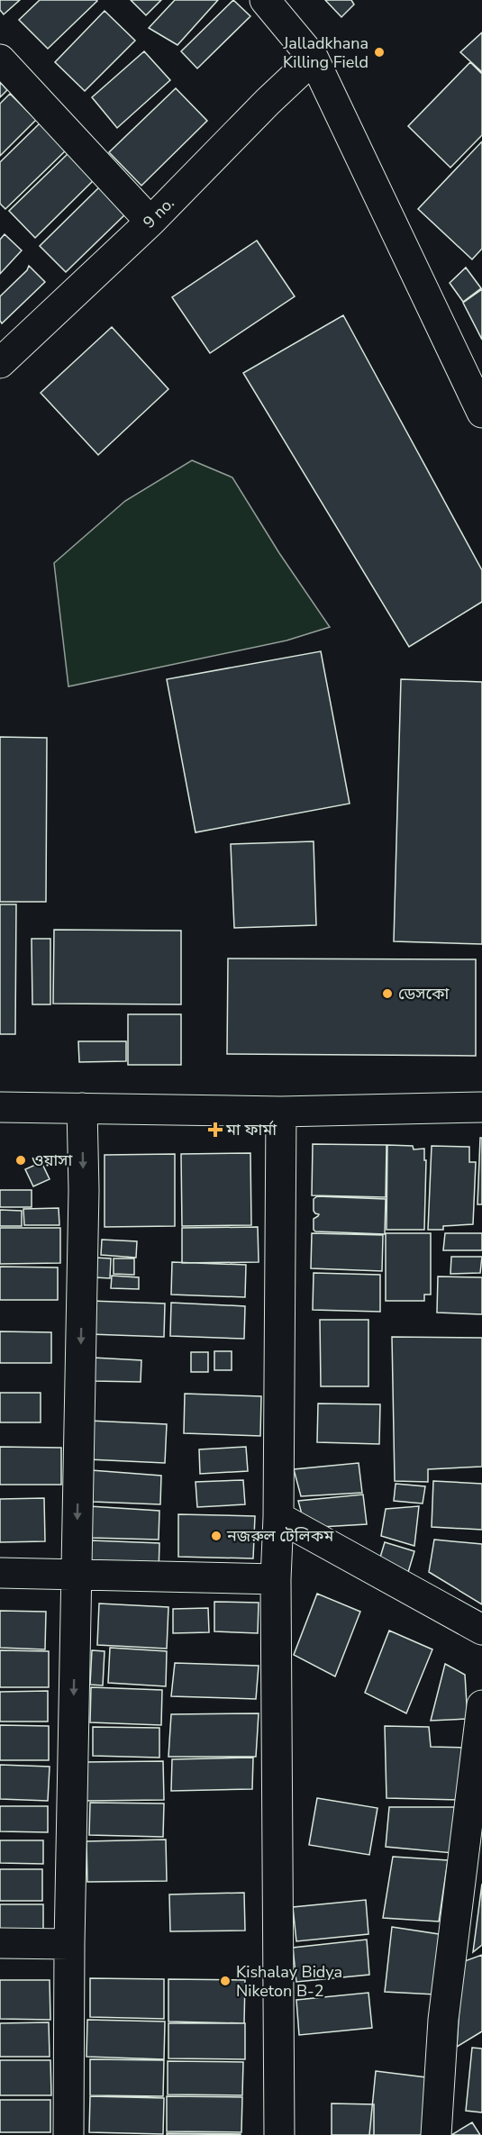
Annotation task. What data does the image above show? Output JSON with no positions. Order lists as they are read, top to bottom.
{
  "streets": {
    "street": ["9 no."]
  },
  "places": {
    "other": [
      "Jalladkhana Killing Field",
      "ডেসকো",
      "ওয়াসা",
      "নজরুল টেলিকম",
      "Kishalay Bidya Niketon B-2"
    ],
    "health": ["মা ফার্মা"]
  }
}
